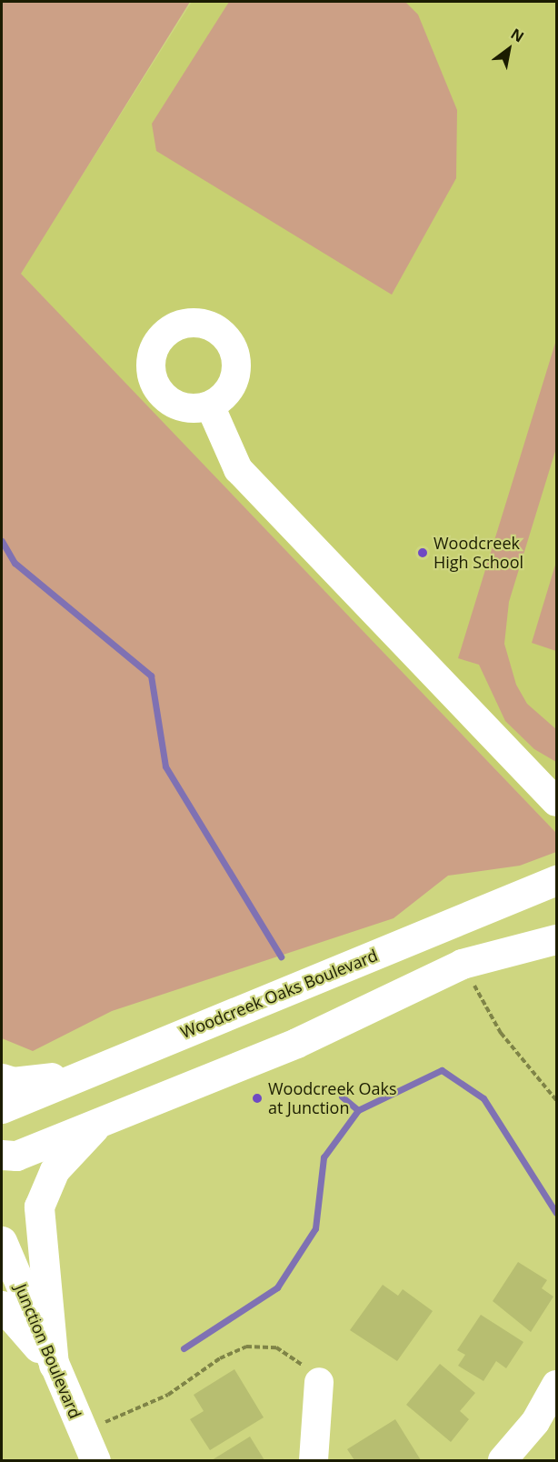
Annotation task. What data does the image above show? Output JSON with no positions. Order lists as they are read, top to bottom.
{
  "streets": {
    "main road": ["Woodcreek Oaks Boulevard", "Junction Boulevard"]
  },
  "places": ["Woodcreek High School", "Woodcreek Oaks at Junction"],
  "north": "top right"
}
